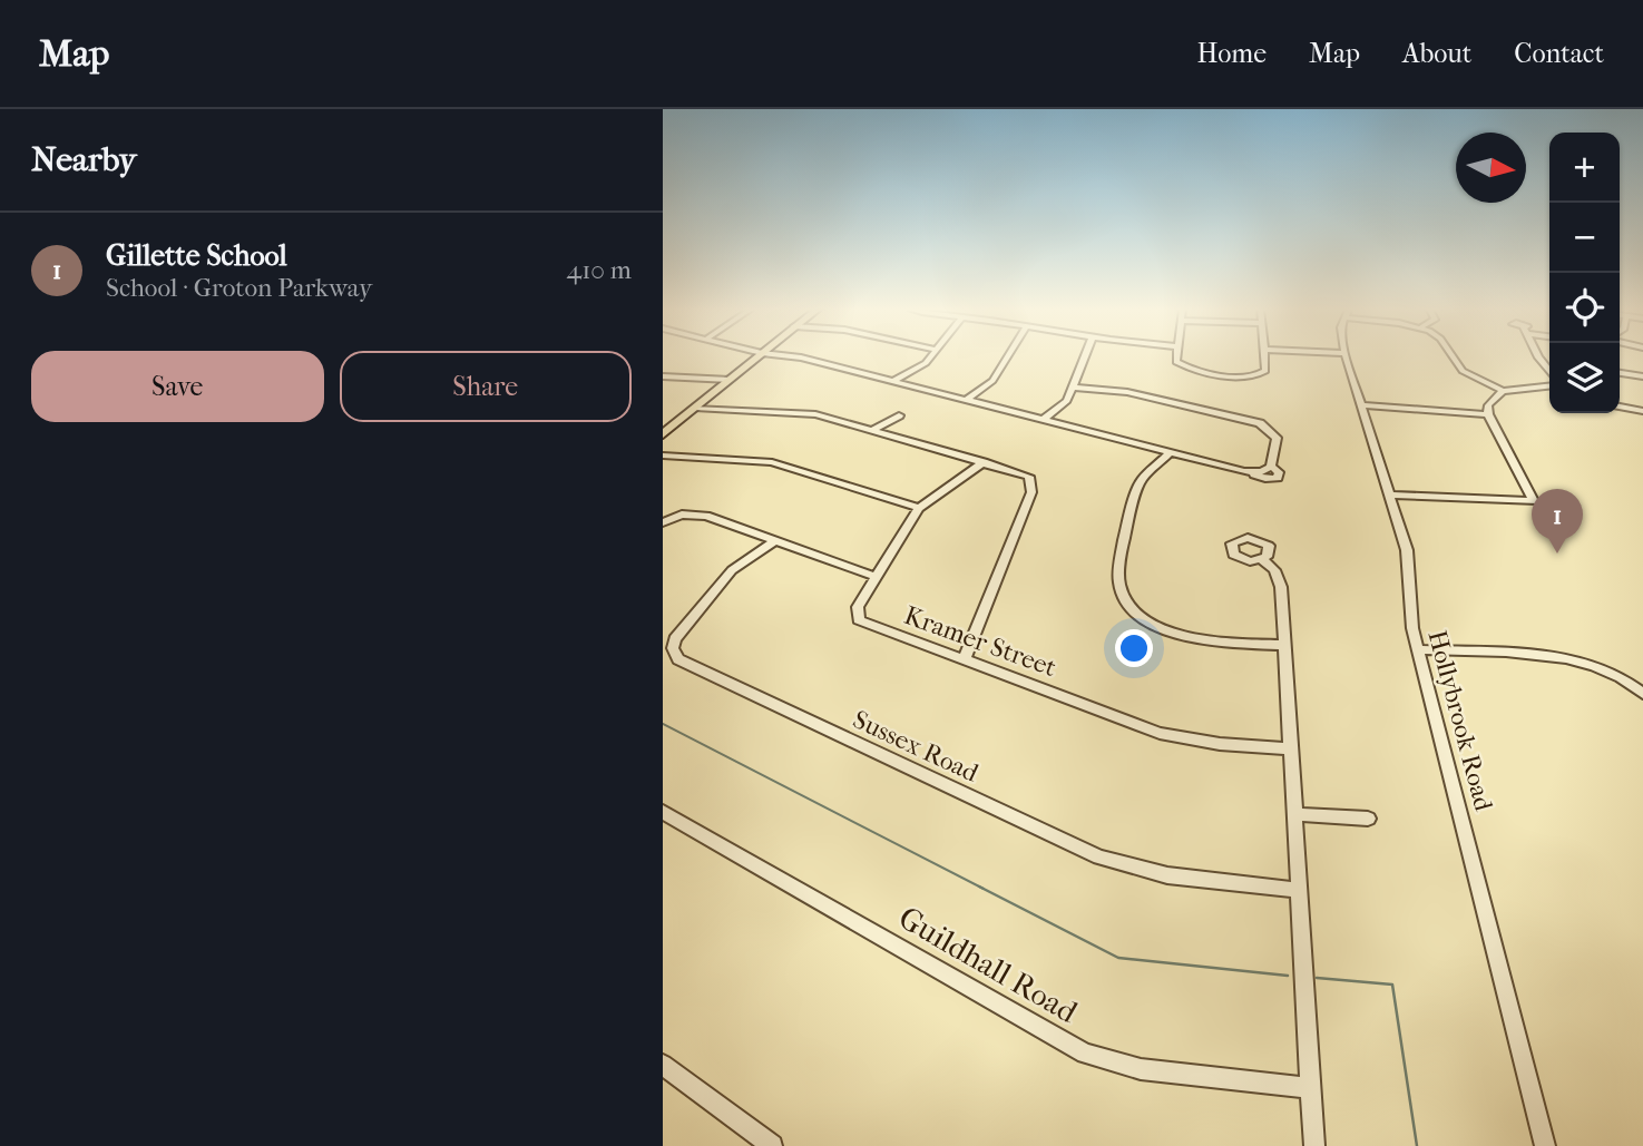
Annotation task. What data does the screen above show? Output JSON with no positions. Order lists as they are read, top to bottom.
{
  "streets": {
    "street": [
      "Kramer Street",
      "Hollybrook Road",
      "Sussex Road",
      "Guildhall Road"
    ]
  },
  "north": "right",
  "page": {
    "header": "Map",
    "nav": [
      "Home",
      "Map",
      "About",
      "Contact"
    ],
    "heading": "Nearby",
    "map_buttons": ["+", "−"],
    "list": [
      {
        "mark": "1",
        "name": "Gillette School",
        "note": "School · Groton Parkway",
        "value": "410 m"
      }
    ],
    "buttons": ["Save", "Share"],
    "pins": "1"
  }
}
